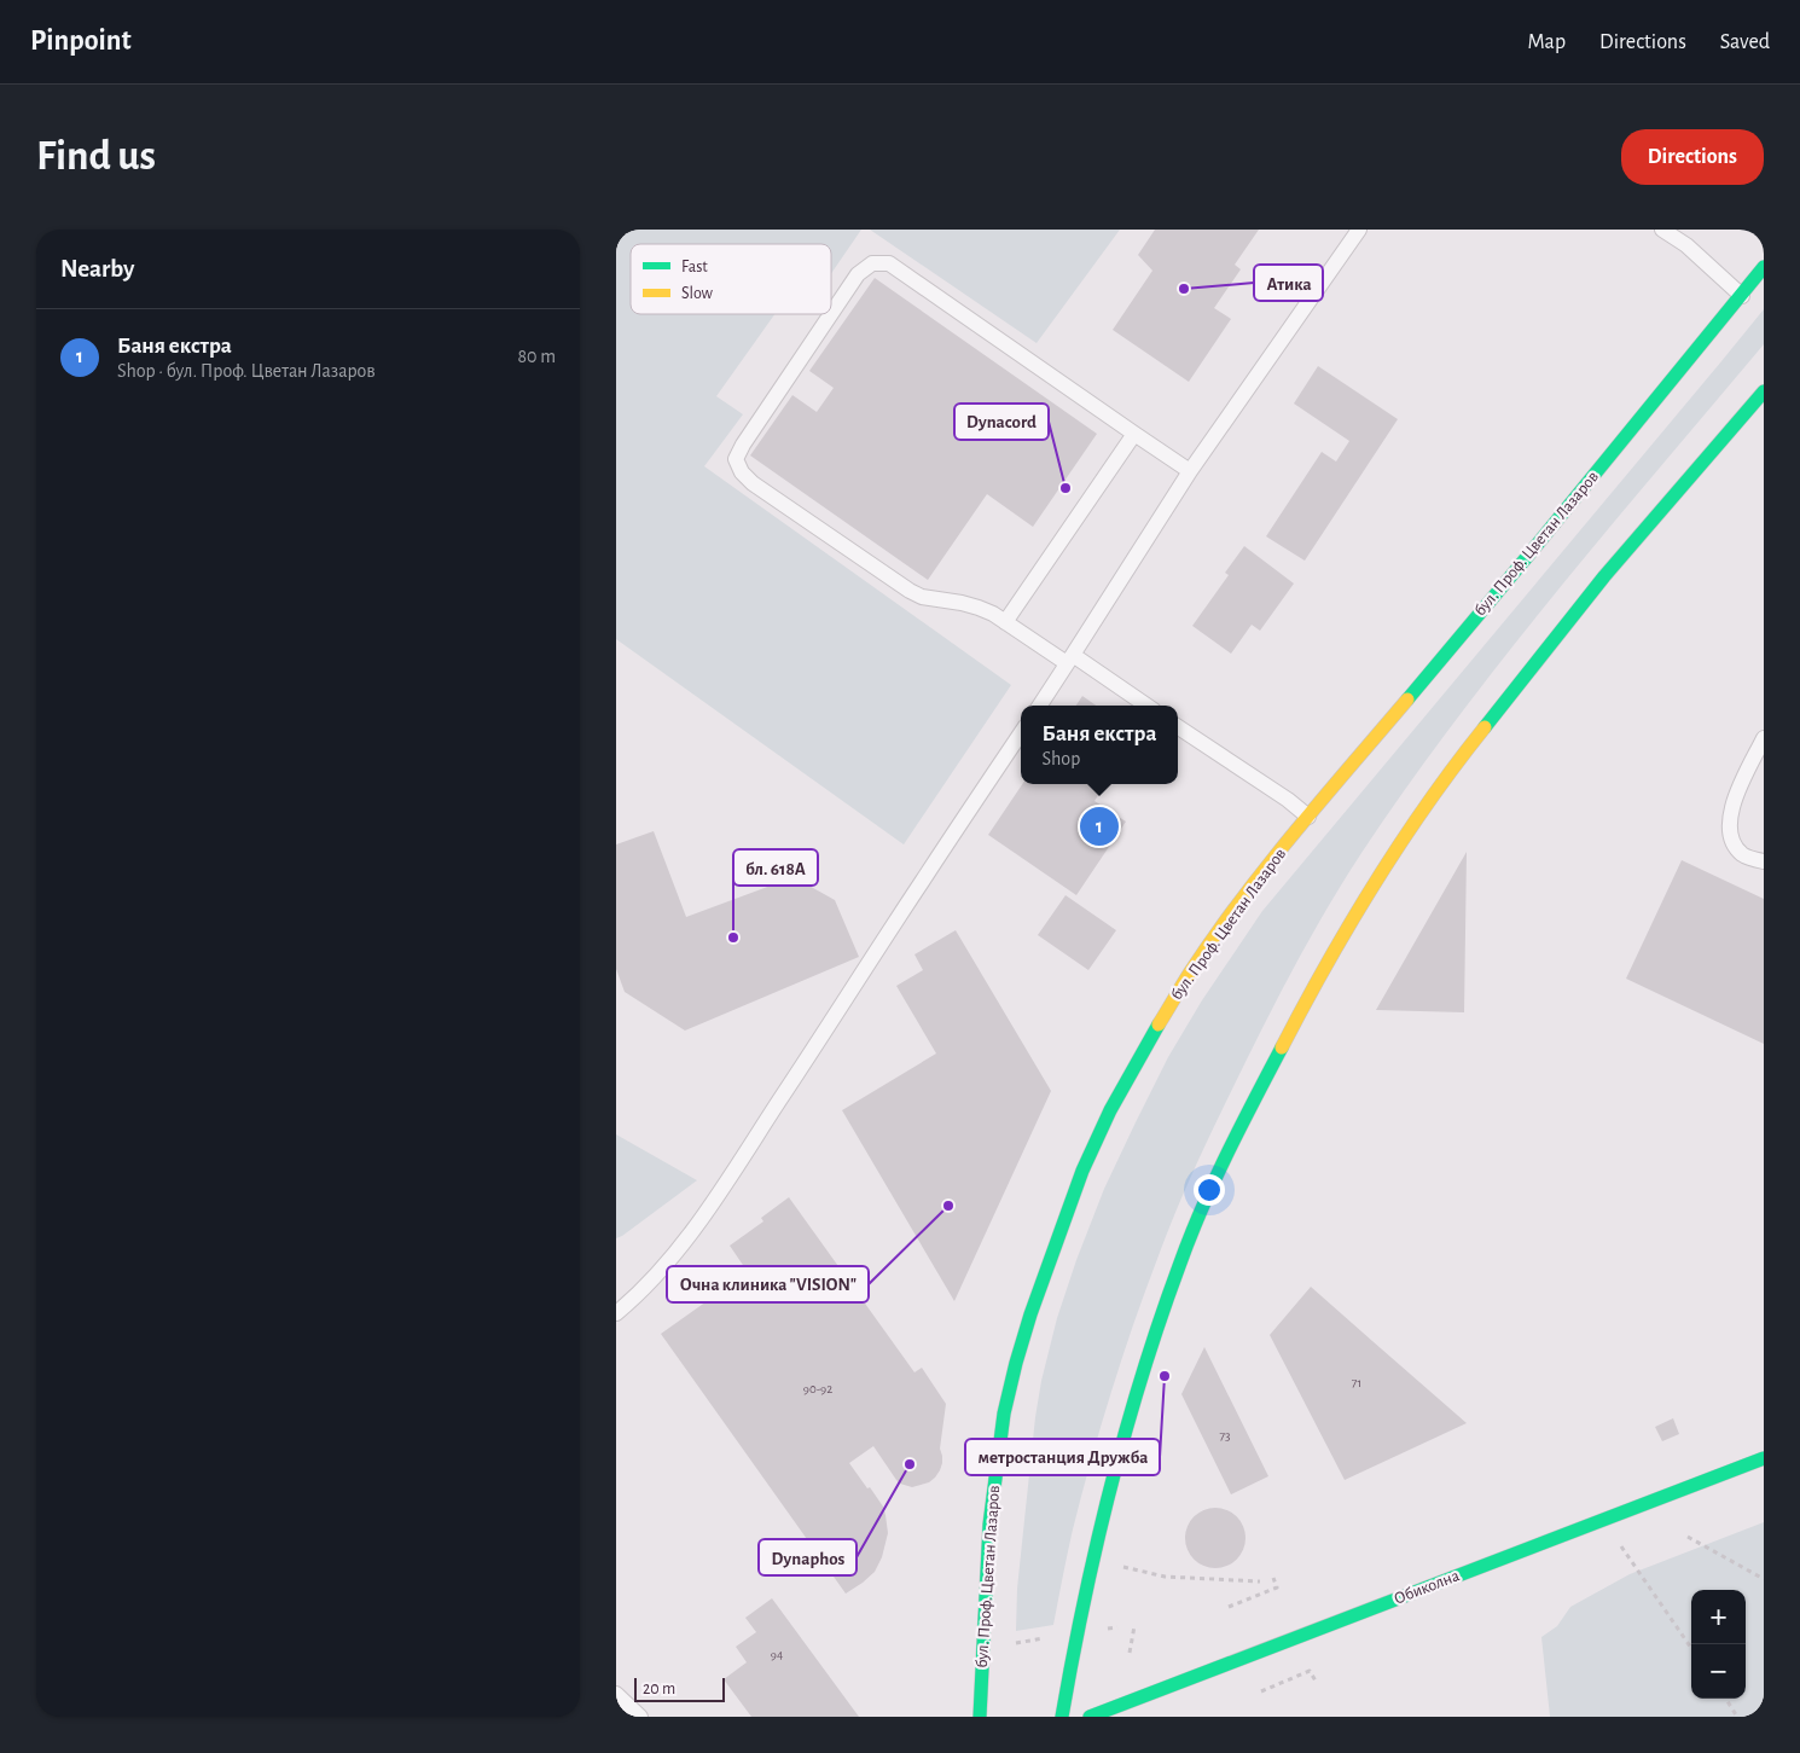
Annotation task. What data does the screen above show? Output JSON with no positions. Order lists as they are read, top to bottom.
{
  "streets": {
    "main road": ["бул. Проф. Цветан Лазаров", "Обиколна"]
  },
  "places": [
    "Атика",
    "Dynacord",
    "бл. 618А",
    "Очна клиника \"VISION\"",
    "метростанция Дружба",
    "Dynaphos"
  ],
  "house_numbers": [
    "71",
    "90-92",
    "73",
    "94"
  ],
  "legend": ["Fast", "Slow"],
  "scale_bar": "20 m",
  "page": {
    "header": "Pinpoint",
    "nav": ["Map", "Directions", "Saved"],
    "buttons": "Directions",
    "title": "Find us",
    "heading": "Nearby",
    "list": [
      {
        "mark": "1",
        "name": "Баня екстра",
        "note": "Shop · бул. Проф. Цветан Лазаров",
        "value": "80 m"
      }
    ],
    "popup": ["Баня екстра", "Shop"],
    "pins": "1",
    "map_buttons": ["+", "−"],
    "scale": "20 m"
  }
}
